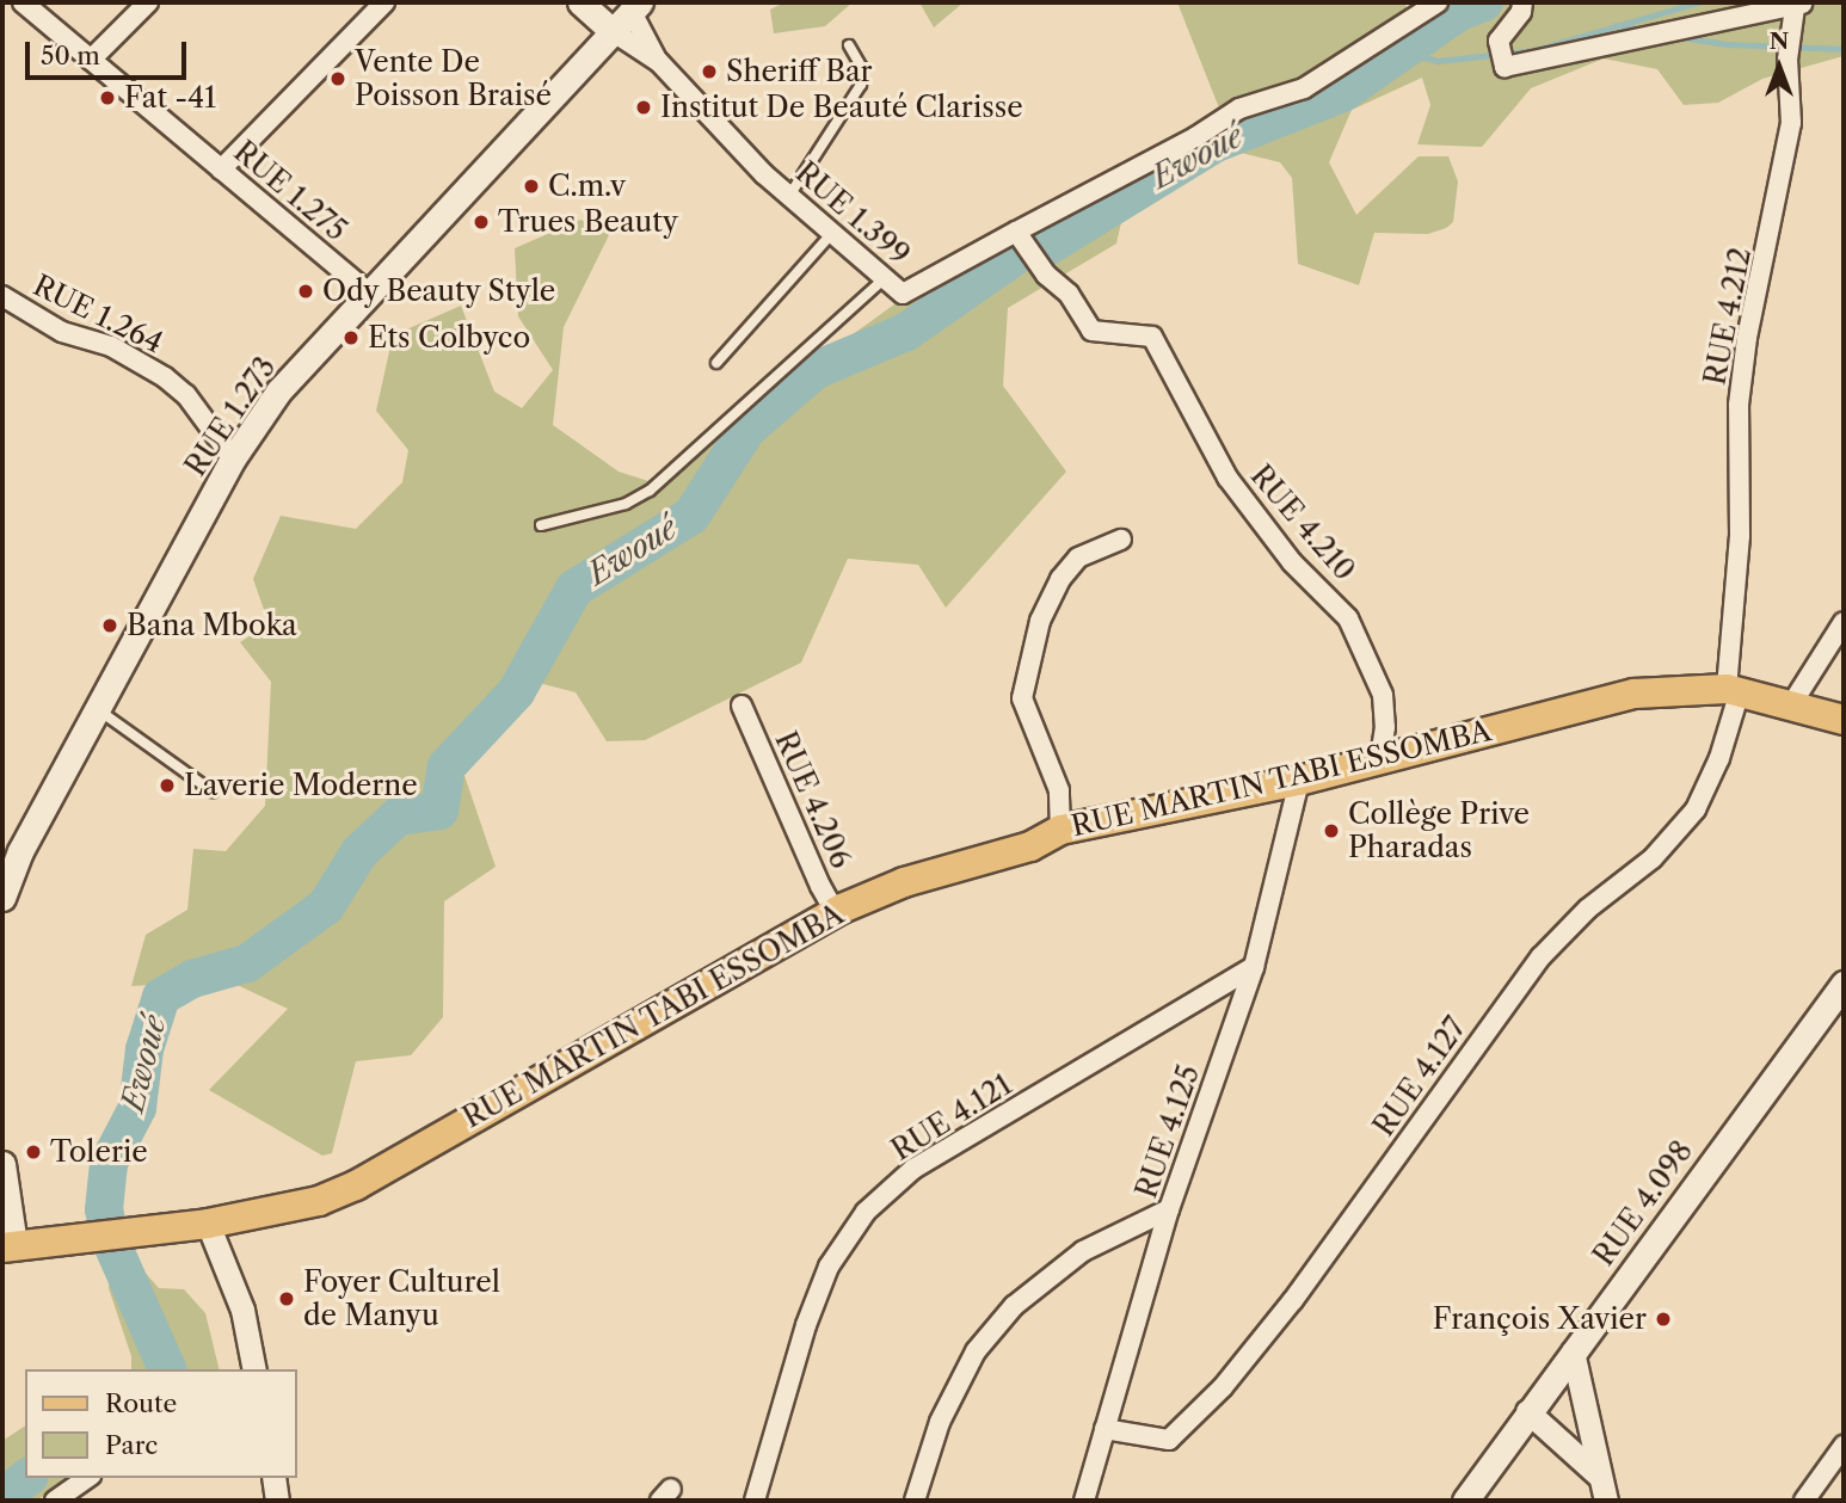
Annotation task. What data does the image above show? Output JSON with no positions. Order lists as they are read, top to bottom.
{
  "streets": {
    "main road": ["RUE 1.273", "RUE MARTIN TABI ESSOMBA", "RUE 4.098"],
    "street": [
      "RUE 1.275",
      "RUE 1.399",
      "RUE 1.264",
      "RUE 4.212",
      "RUE 4.210",
      "RUE 4.206",
      "RUE 4.127",
      "RUE 4.121",
      "RUE 4.125"
    ]
  },
  "crossings": [
    ["RUE 1.275", "RUE 1.273"],
    ["RUE 1.399", "RUE 1.273"],
    ["RUE 1.399", "RUE 4.210"],
    ["RUE 1.264", "RUE 1.273"],
    ["RUE 4.212", "RUE MARTIN TABI ESSOMBA"],
    ["RUE 4.212", "RUE 4.127"],
    ["RUE 4.210", "RUE MARTIN TABI ESSOMBA"],
    ["RUE MARTIN TABI ESSOMBA", "RUE 4.206"],
    ["RUE MARTIN TABI ESSOMBA", "RUE 4.127"],
    ["RUE MARTIN TABI ESSOMBA", "RUE 4.125"],
    ["RUE 4.127", "RUE 4.125"],
    ["RUE 4.121", "RUE 4.125"]
  ],
  "water": ["Ewoué"],
  "places": [
    "Sheriff Bar",
    "Vente De Poisson Braisé",
    "Fat -41",
    "Institut De Beauté Clarisse",
    "C.m.v",
    "Trues Beauty",
    "Ody Beauty Style",
    "Ets Colbyco",
    "Bana Mboka",
    "Laverie Moderne",
    "Collège Prive Pharadas",
    "Tolerie",
    "Foyer Culturel de Manyu",
    "François Xavier"
  ],
  "legend": ["Route", "Parc"],
  "scale_bar": "50 m",
  "north": "top"
}
